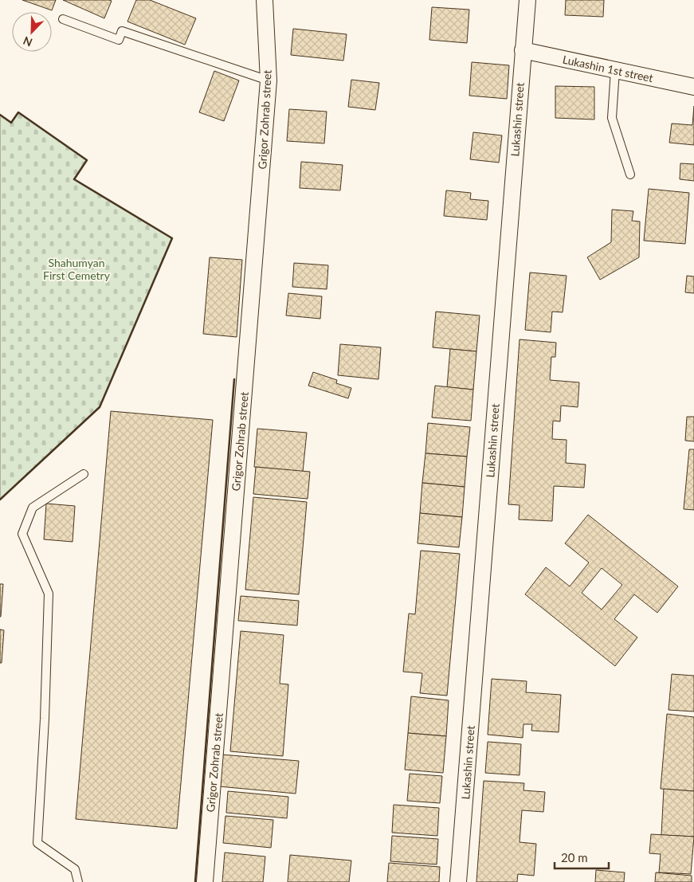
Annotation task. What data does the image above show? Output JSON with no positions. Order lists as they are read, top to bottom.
{
  "streets": {
    "street": ["Lukashin 1st street", "Grigor Zohrab street", "Lukashin street"]
  },
  "crossings": [
    ["Lukashin 1st street", "Lukashin street"]
  ],
  "parks": ["Shahumyan First Cemetry"],
  "scale_bar": "20 m",
  "north": "bottom left"
}
